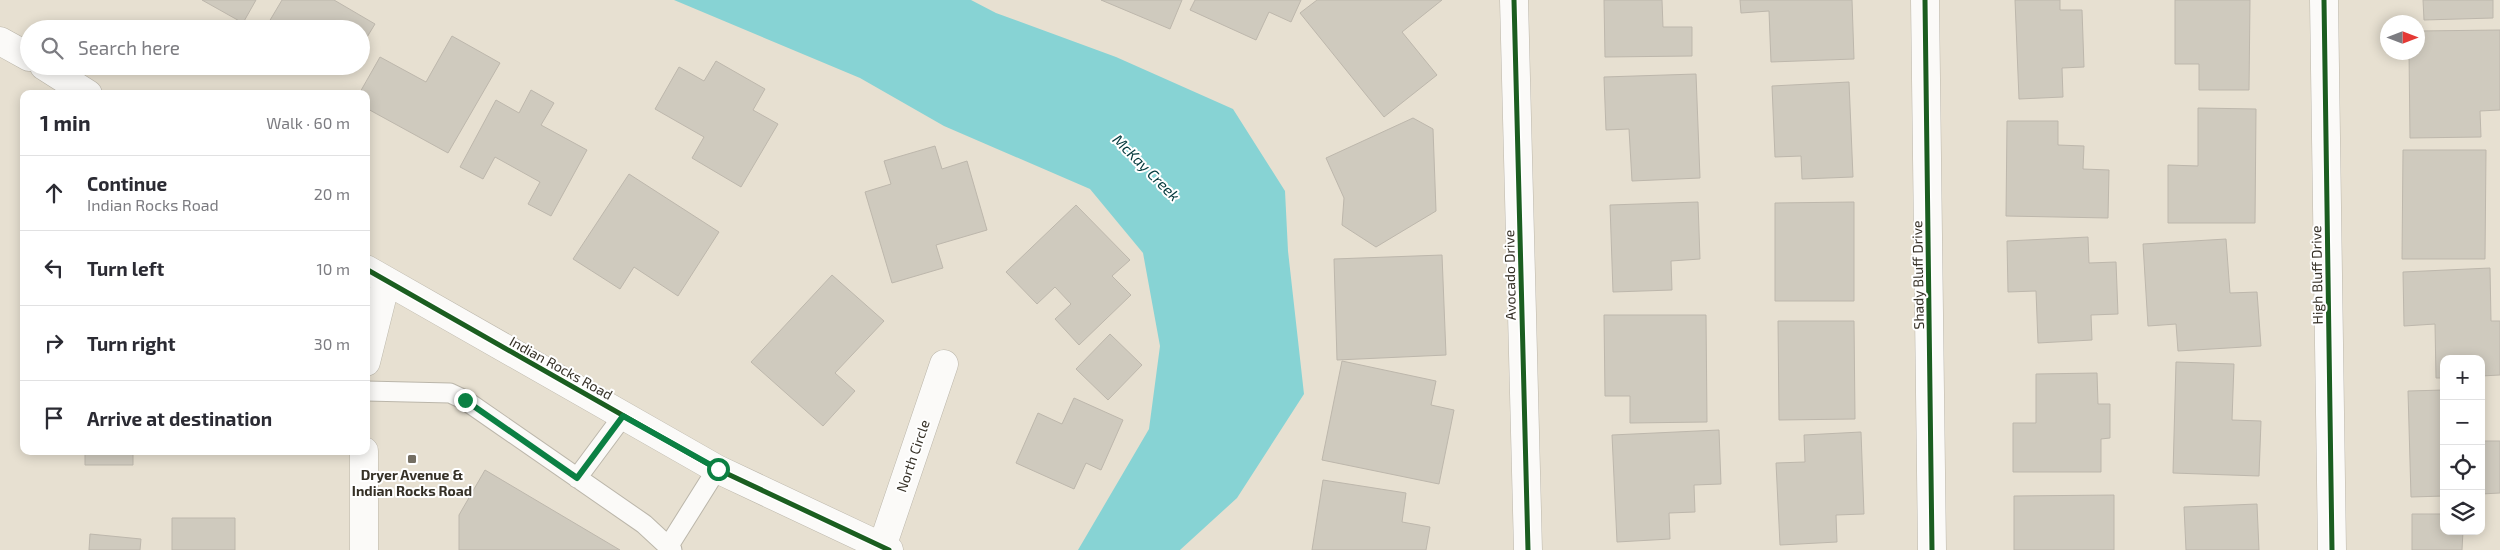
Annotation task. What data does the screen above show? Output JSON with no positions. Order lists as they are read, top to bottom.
{
  "streets": {
    "street": [
      "Avocado Drive",
      "Shady Bluff Drive",
      "High Bluff Drive",
      "Indian Rocks Road",
      "North Circle"
    ]
  },
  "crossings": [
    ["Indian Rocks Road", "North Circle"]
  ],
  "water": ["McKay Creek"],
  "places": {
    "transit": ["Dryer Avenue & Indian Rocks Road"]
  },
  "north": "right",
  "page": {
    "search": "Search here",
    "heading": ["1 min", "Walk · 60 m"],
    "list": [
      ["Continue", "Indian Rocks Road", "20 m"],
      ["Turn left", "10 m"],
      ["Turn right", "30 m"],
      "Arrive at destination"
    ],
    "map_buttons": ["+", "−"]
  }
}
